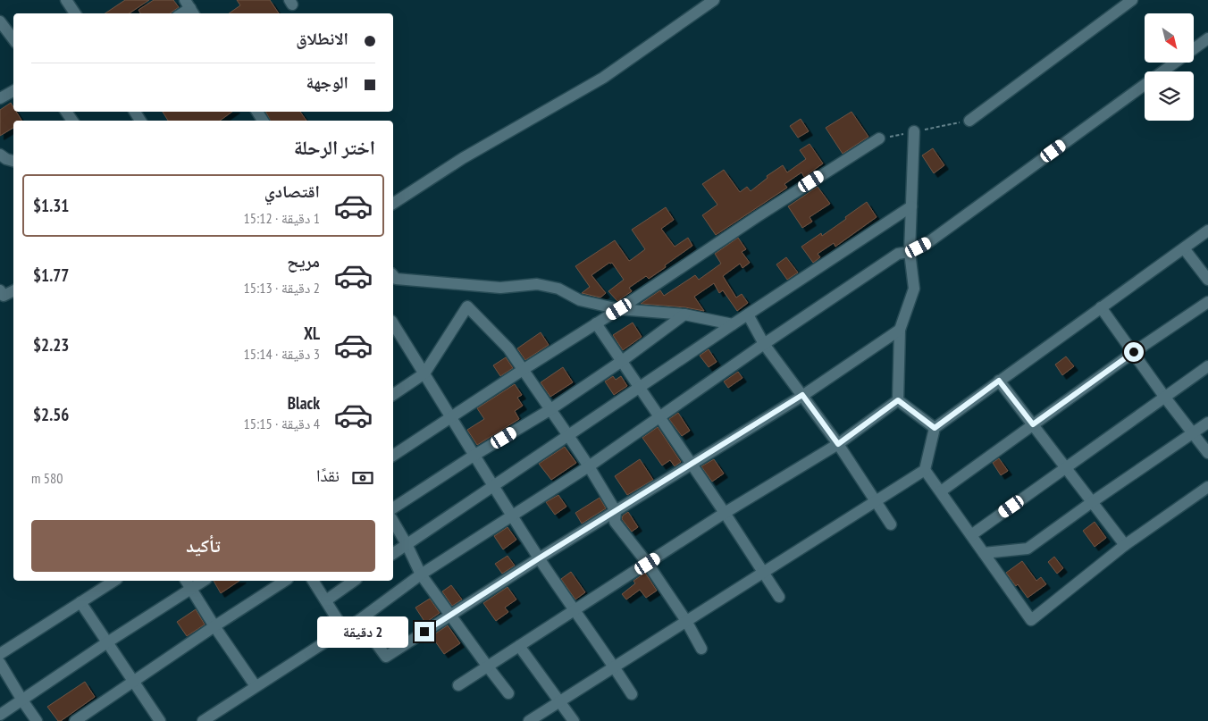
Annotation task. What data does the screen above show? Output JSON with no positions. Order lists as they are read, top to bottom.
{
  "north": "bottom right",
  "page": {
    "banner": ["الانطلاق", "الوجهة"],
    "heading": "اختر الرحلة",
    "list": [
      {
        "name": "اقتصادي",
        "note": "1 دقيقة · 15:12",
        "value": "$1.31"
      },
      {
        "name": "مريح",
        "note": "2 دقيقة · 15:13",
        "value": "$1.77"
      },
      {
        "name": "XL",
        "note": "3 دقيقة · 15:14",
        "value": "$2.23"
      },
      {
        "name": "Black",
        "note": "4 دقيقة · 15:15",
        "value": "$2.56"
      }
    ],
    "pay": ["نقدًا", "580 m"],
    "buttons": "تأكيد",
    "bubble": "2 دقيقة"
  }
}
